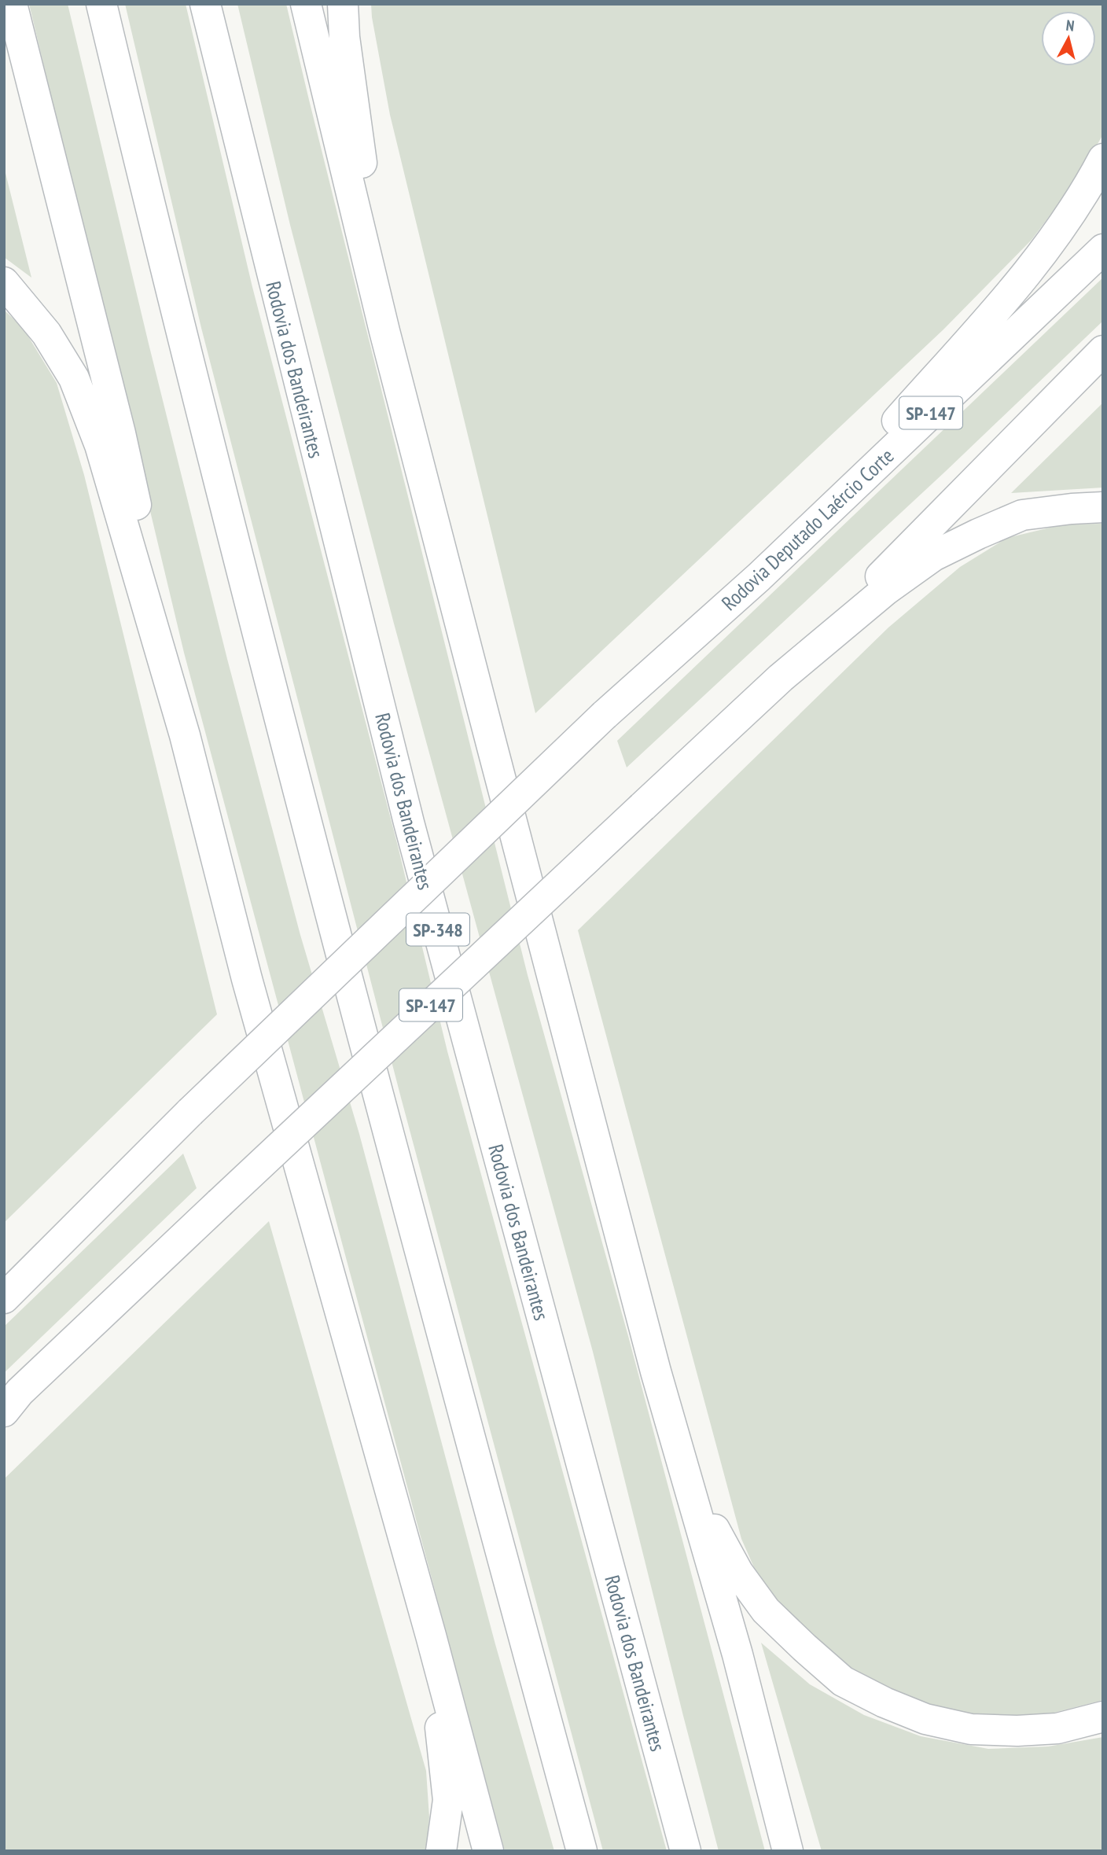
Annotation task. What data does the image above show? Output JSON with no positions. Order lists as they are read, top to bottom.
{
  "streets": {
    "highway": [
      "Rodovia dos Bandeirantes",
      "SP-147",
      "Rodovia Deputado Laércio Corte",
      "SP-348"
    ]
  },
  "crossings": [
    ["SP-147", "Rodovia Deputado Laércio Corte"]
  ],
  "north": "top"
}
